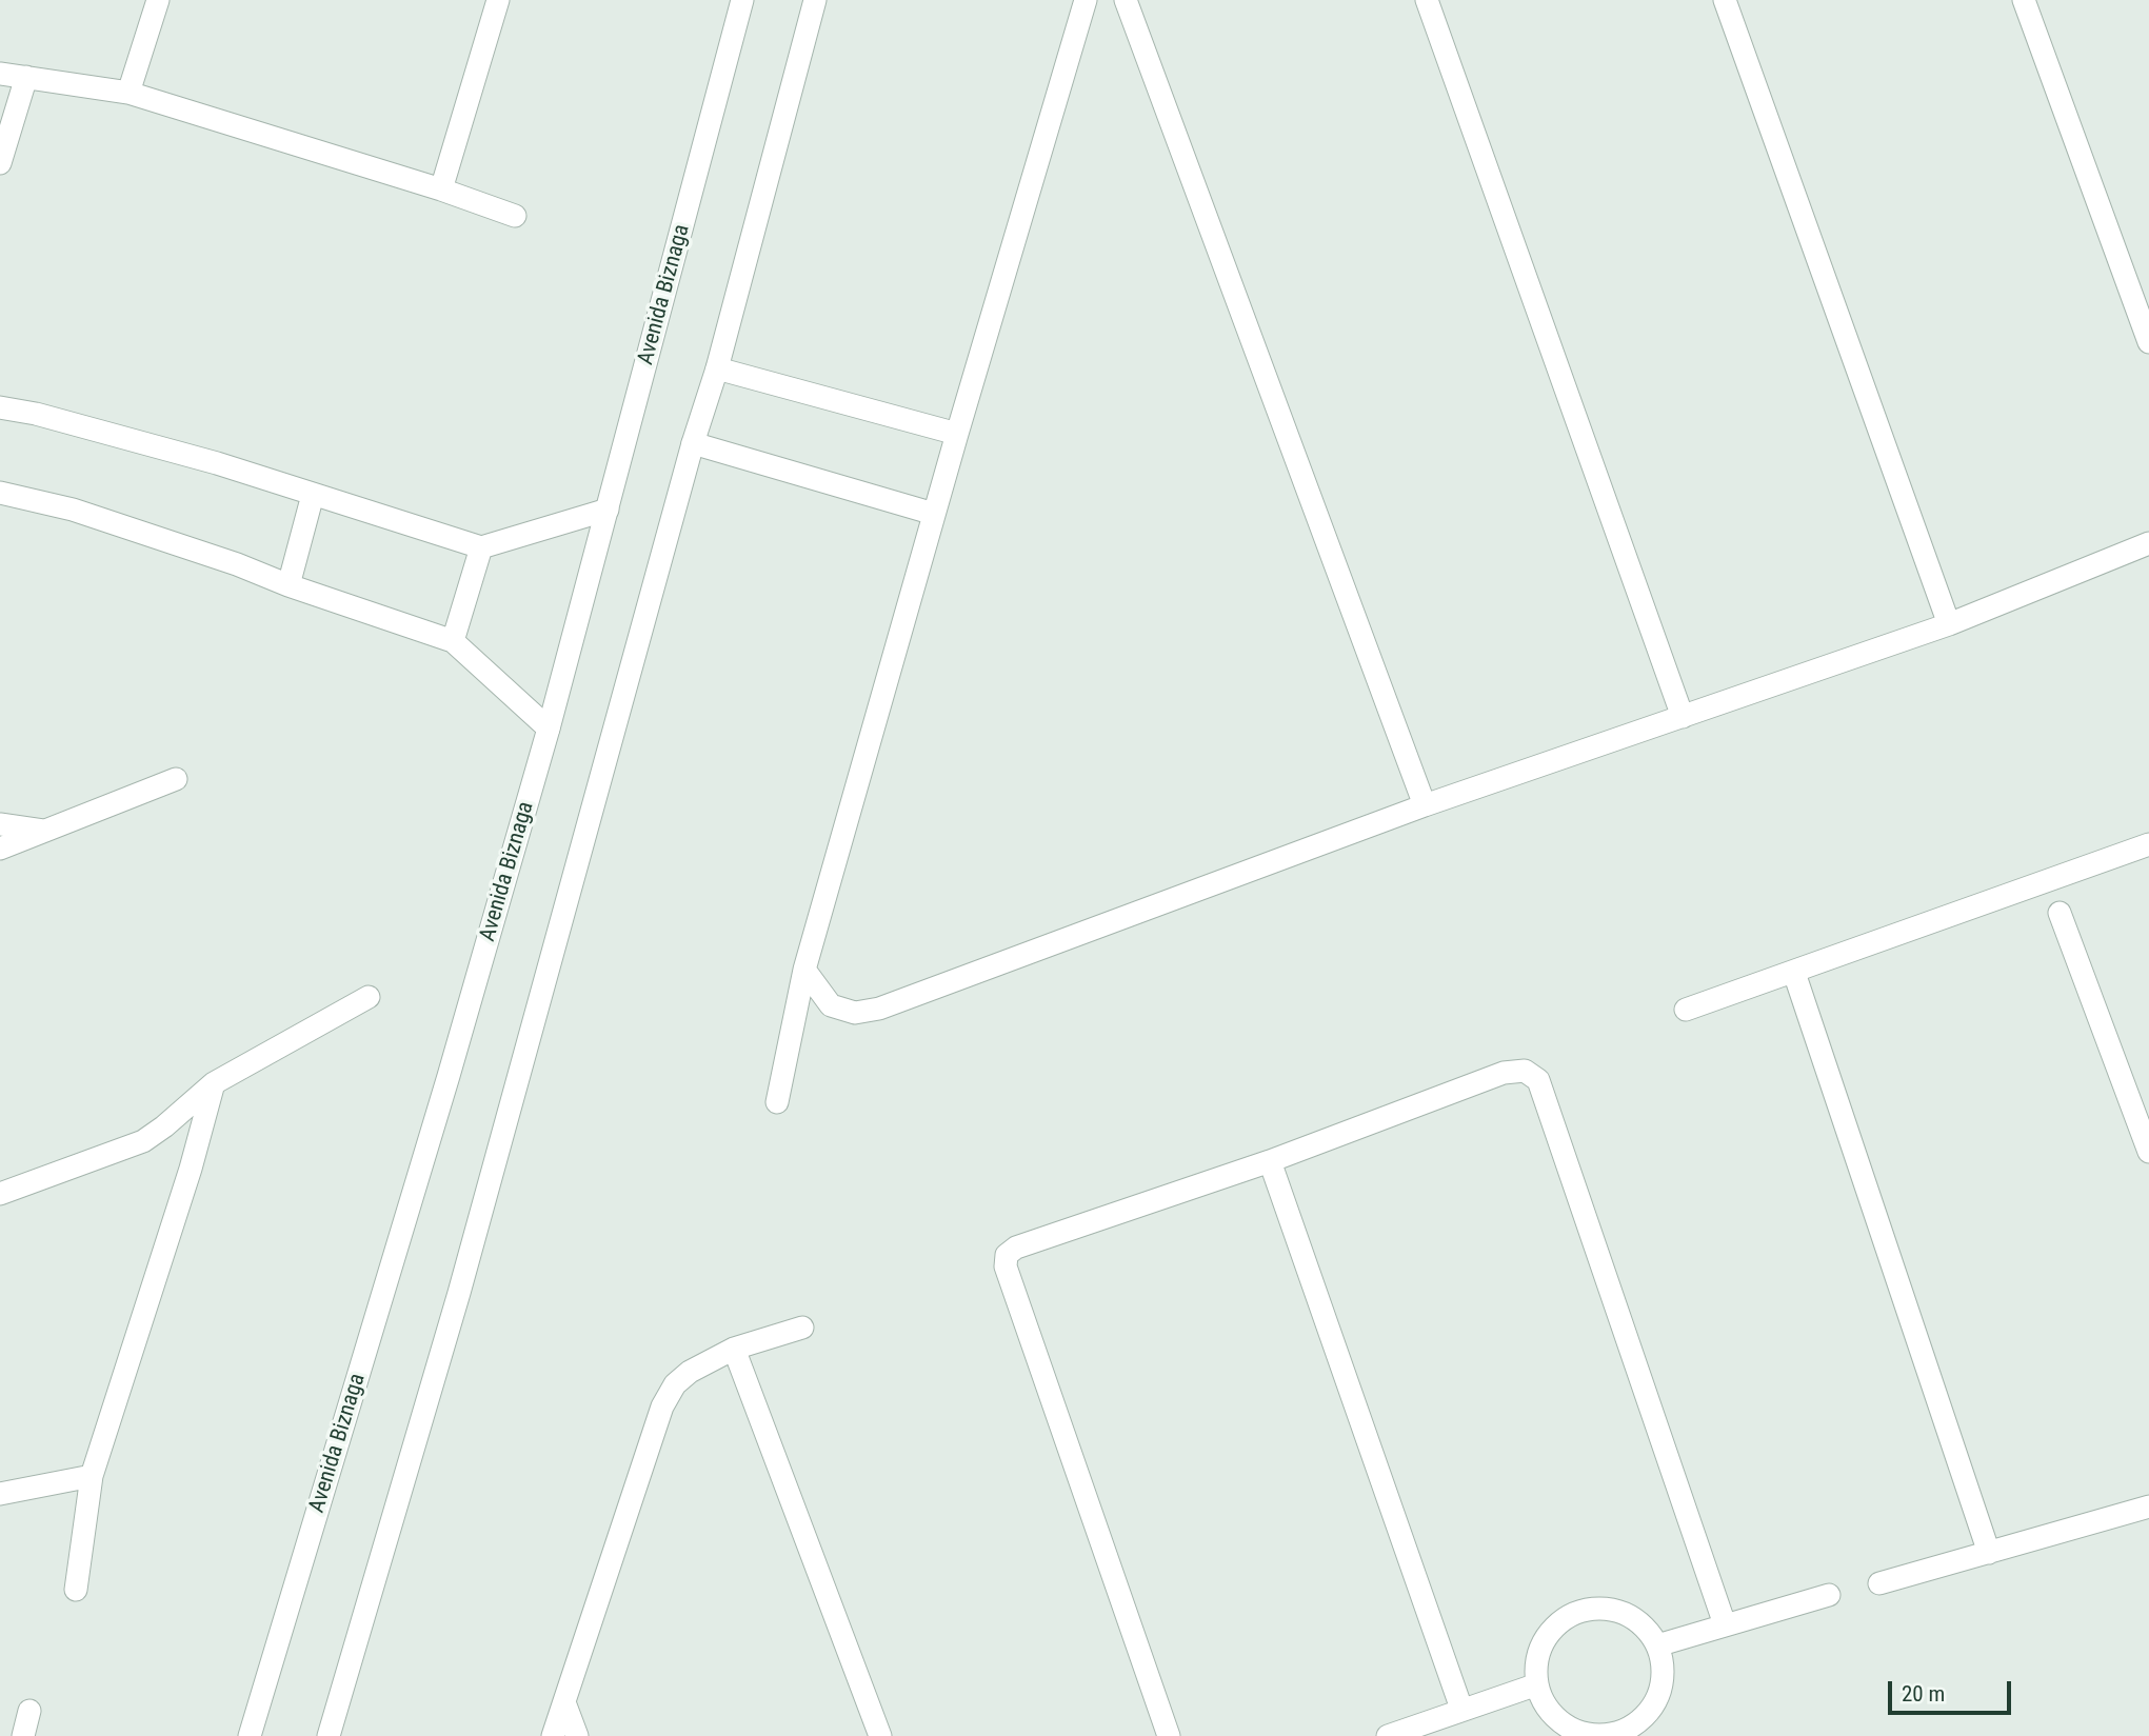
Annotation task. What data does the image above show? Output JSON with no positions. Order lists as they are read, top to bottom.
{
  "streets": {
    "street": ["Avenida Biznaga"]
  },
  "scale_bar": "20 m"
}
